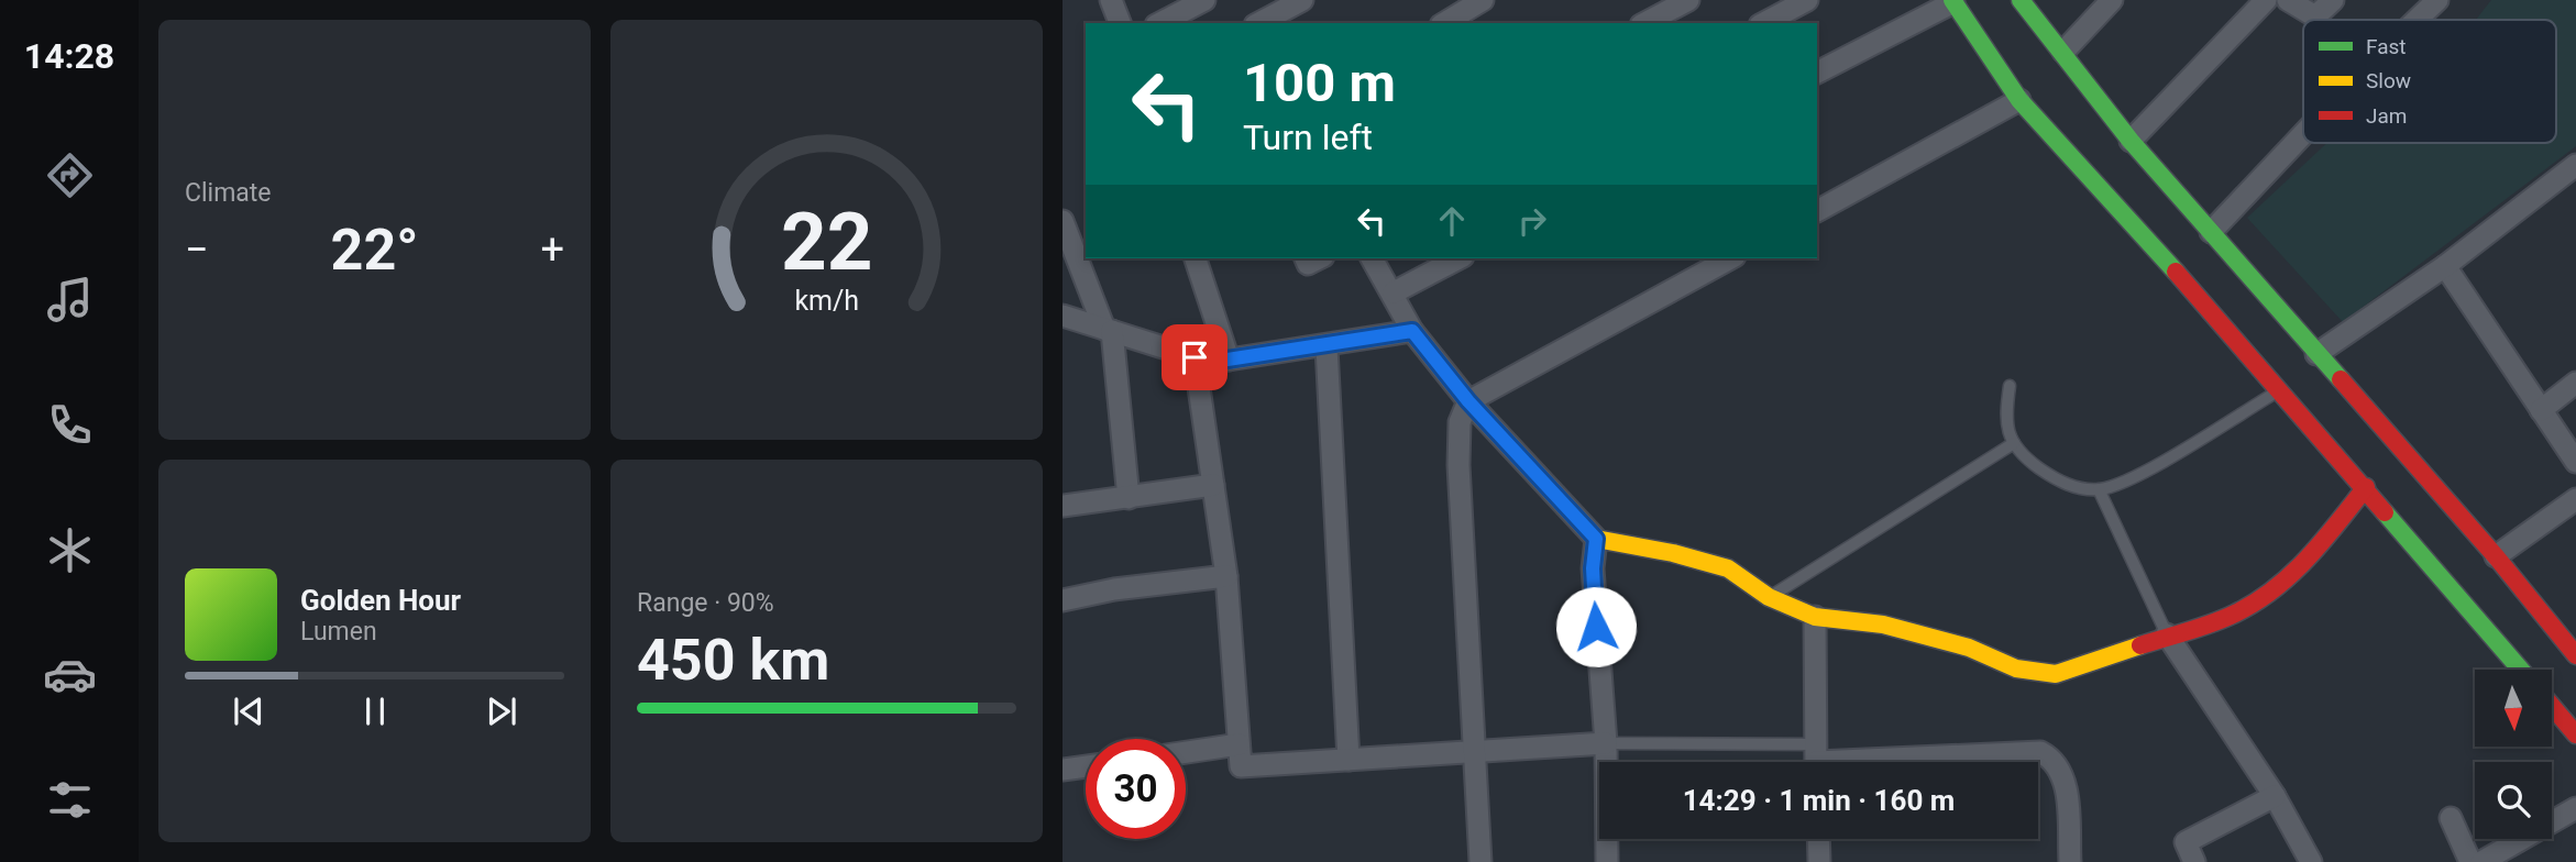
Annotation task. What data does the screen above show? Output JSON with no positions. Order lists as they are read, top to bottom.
{
  "legend": ["Fast", "Slow", "Jam"],
  "north": "bottom",
  "page": {
    "tabs": "14:28",
    "tile": [
      "Climate",
      ["Range · 90%", "450 km"]
    ],
    "turn": ["100 m", "Turn left"],
    "heat": ["−", "22°", "+"],
    "song": ["Golden Hour", "Lumen"],
    "limit": "30",
    "trip": "14:29 · 1 min · 160 m",
    "gauge": ["22", "km/h"]
  }
}
